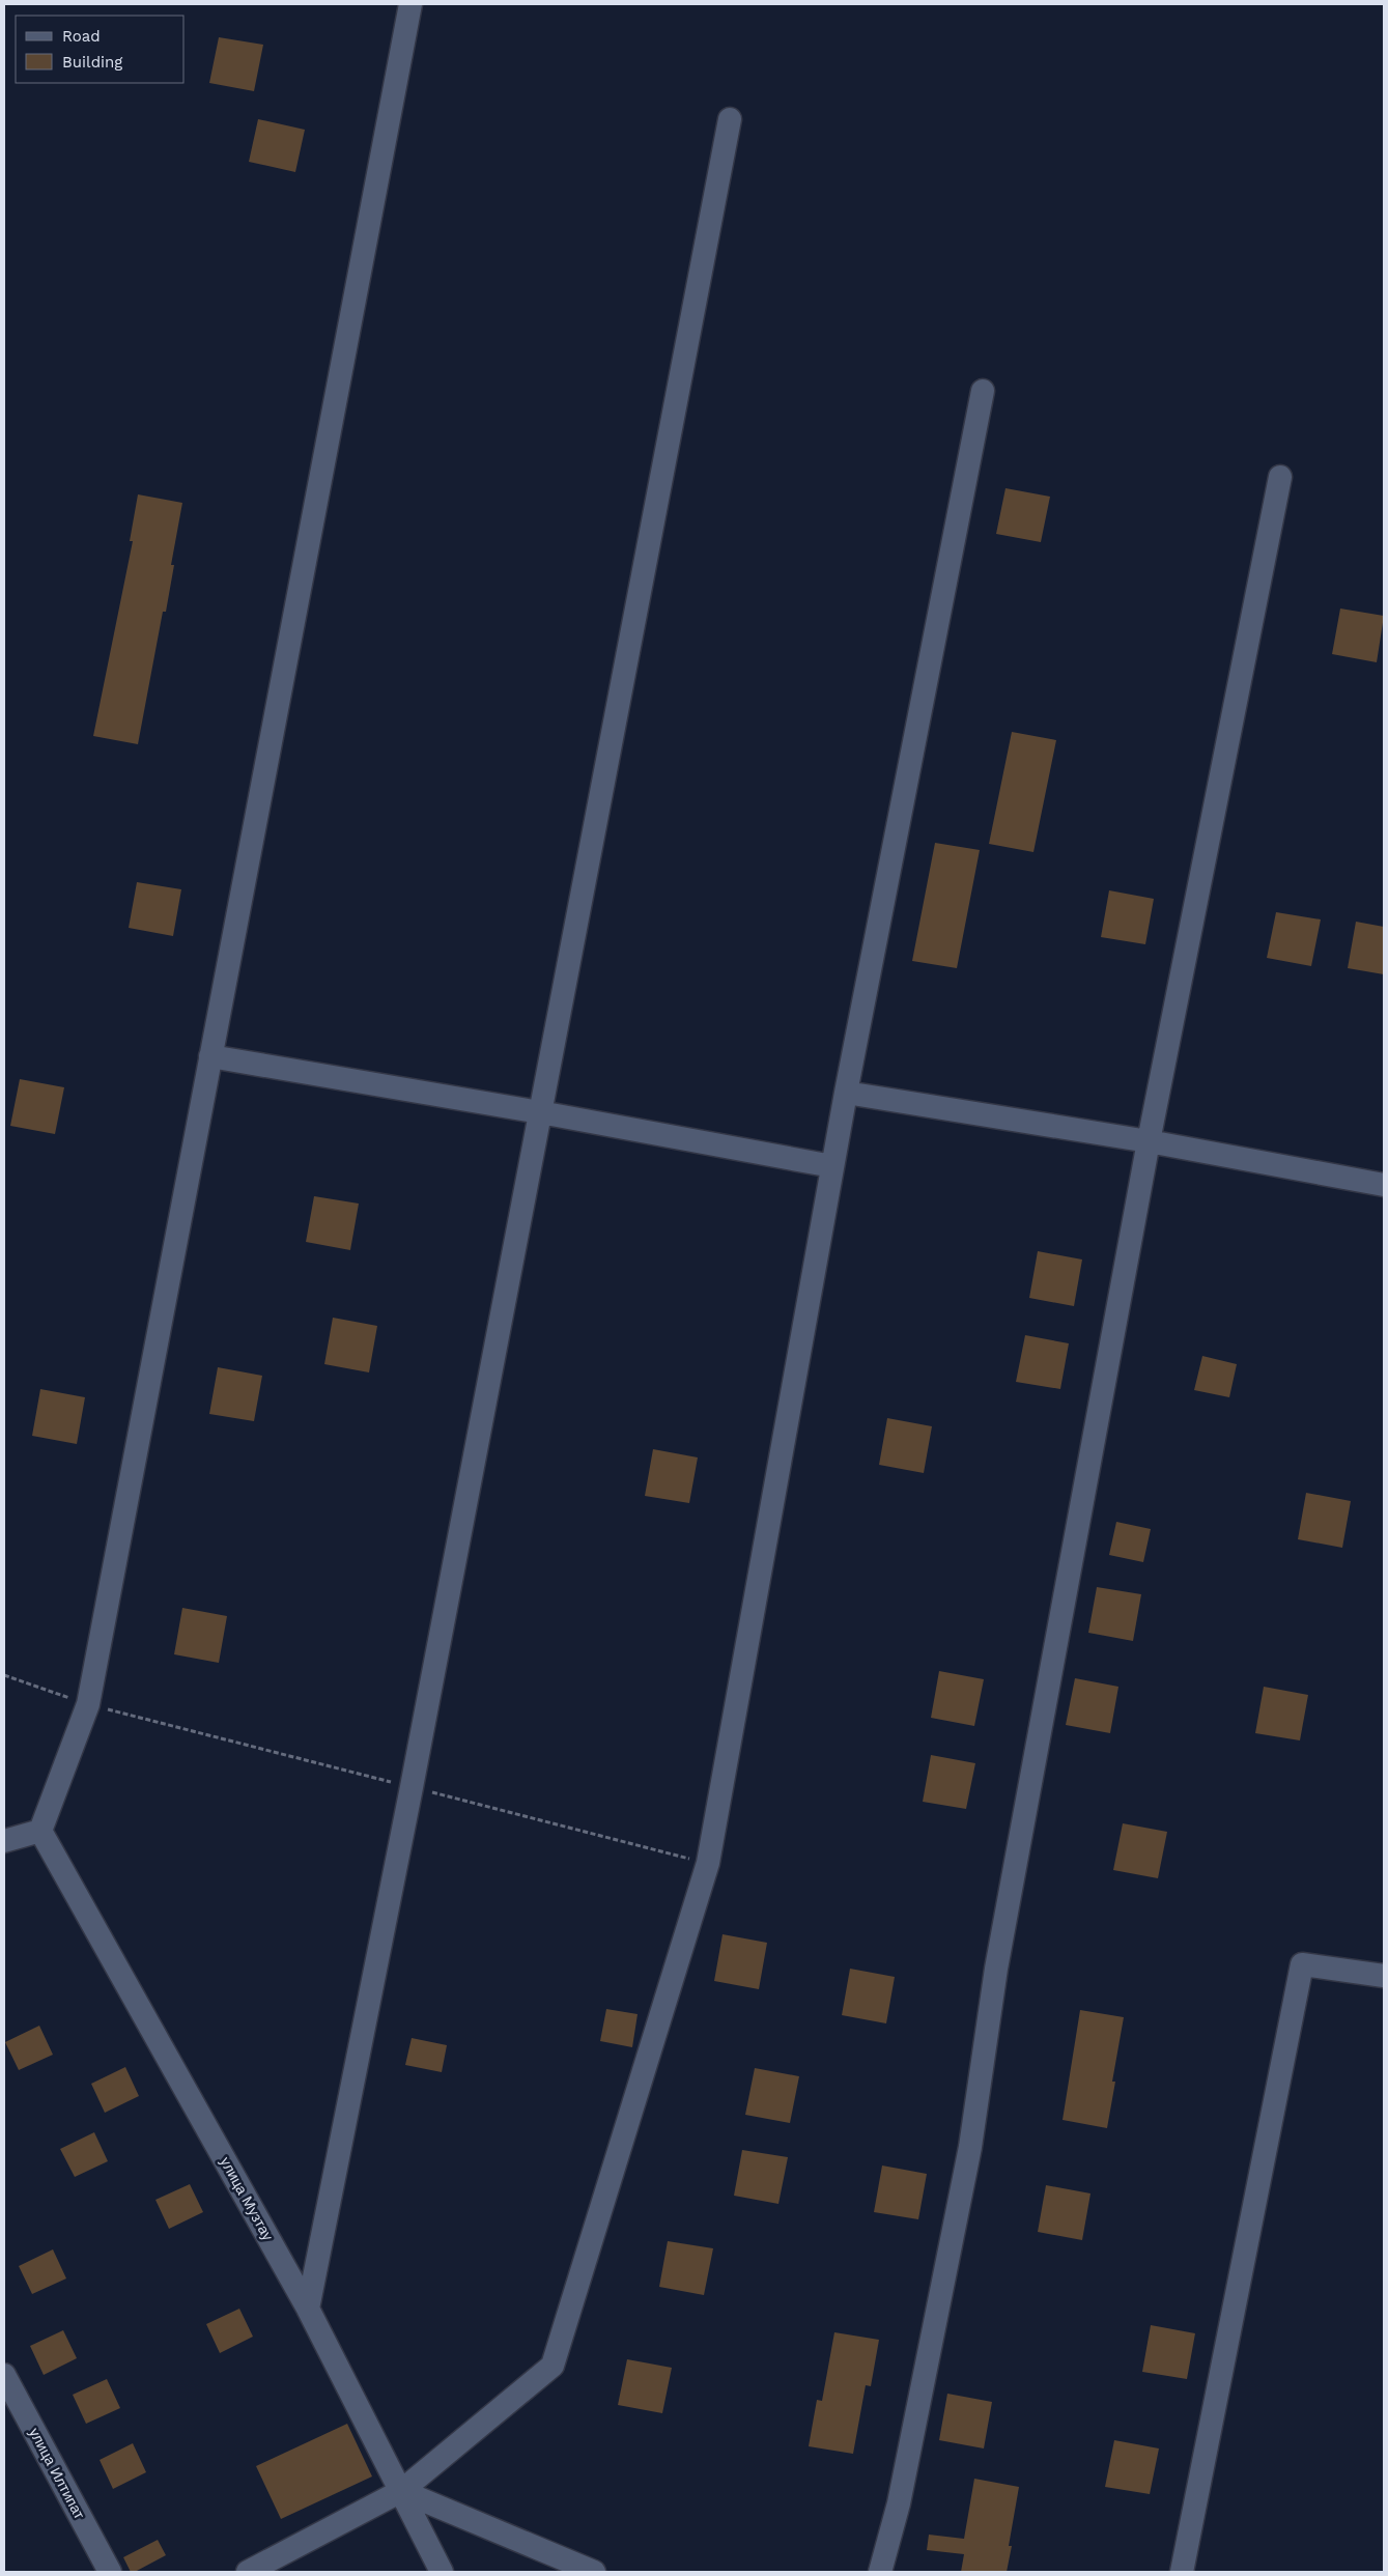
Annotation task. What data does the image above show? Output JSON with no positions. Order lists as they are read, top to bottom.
{
  "streets": {
    "street": ["улица Музтау", "улица Илтипат"]
  },
  "legend": ["Road", "Building"]
}
